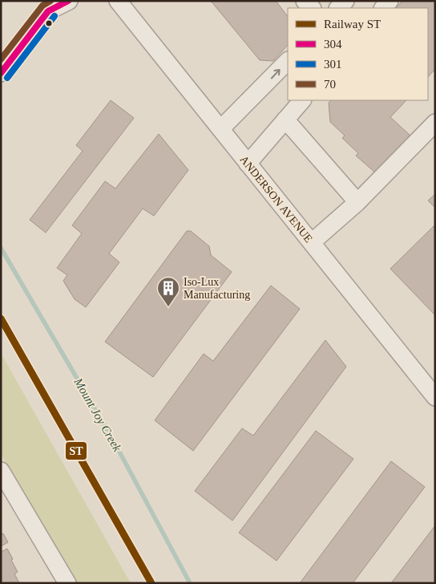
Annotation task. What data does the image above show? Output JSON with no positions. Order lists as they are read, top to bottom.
{
  "streets": {
    "street": ["ANDERSON AVENUE"]
  },
  "water": ["Mount Joy Creek"],
  "places": {
    "building": ["Iso-Lux Manufacturing"]
  },
  "lines": [
    "transit line 304",
    "transit line 70",
    "transit line 301",
    "rail line ST"
  ],
  "legend": [
    "Railway ST",
    "304",
    "301",
    "70"
  ]
}
